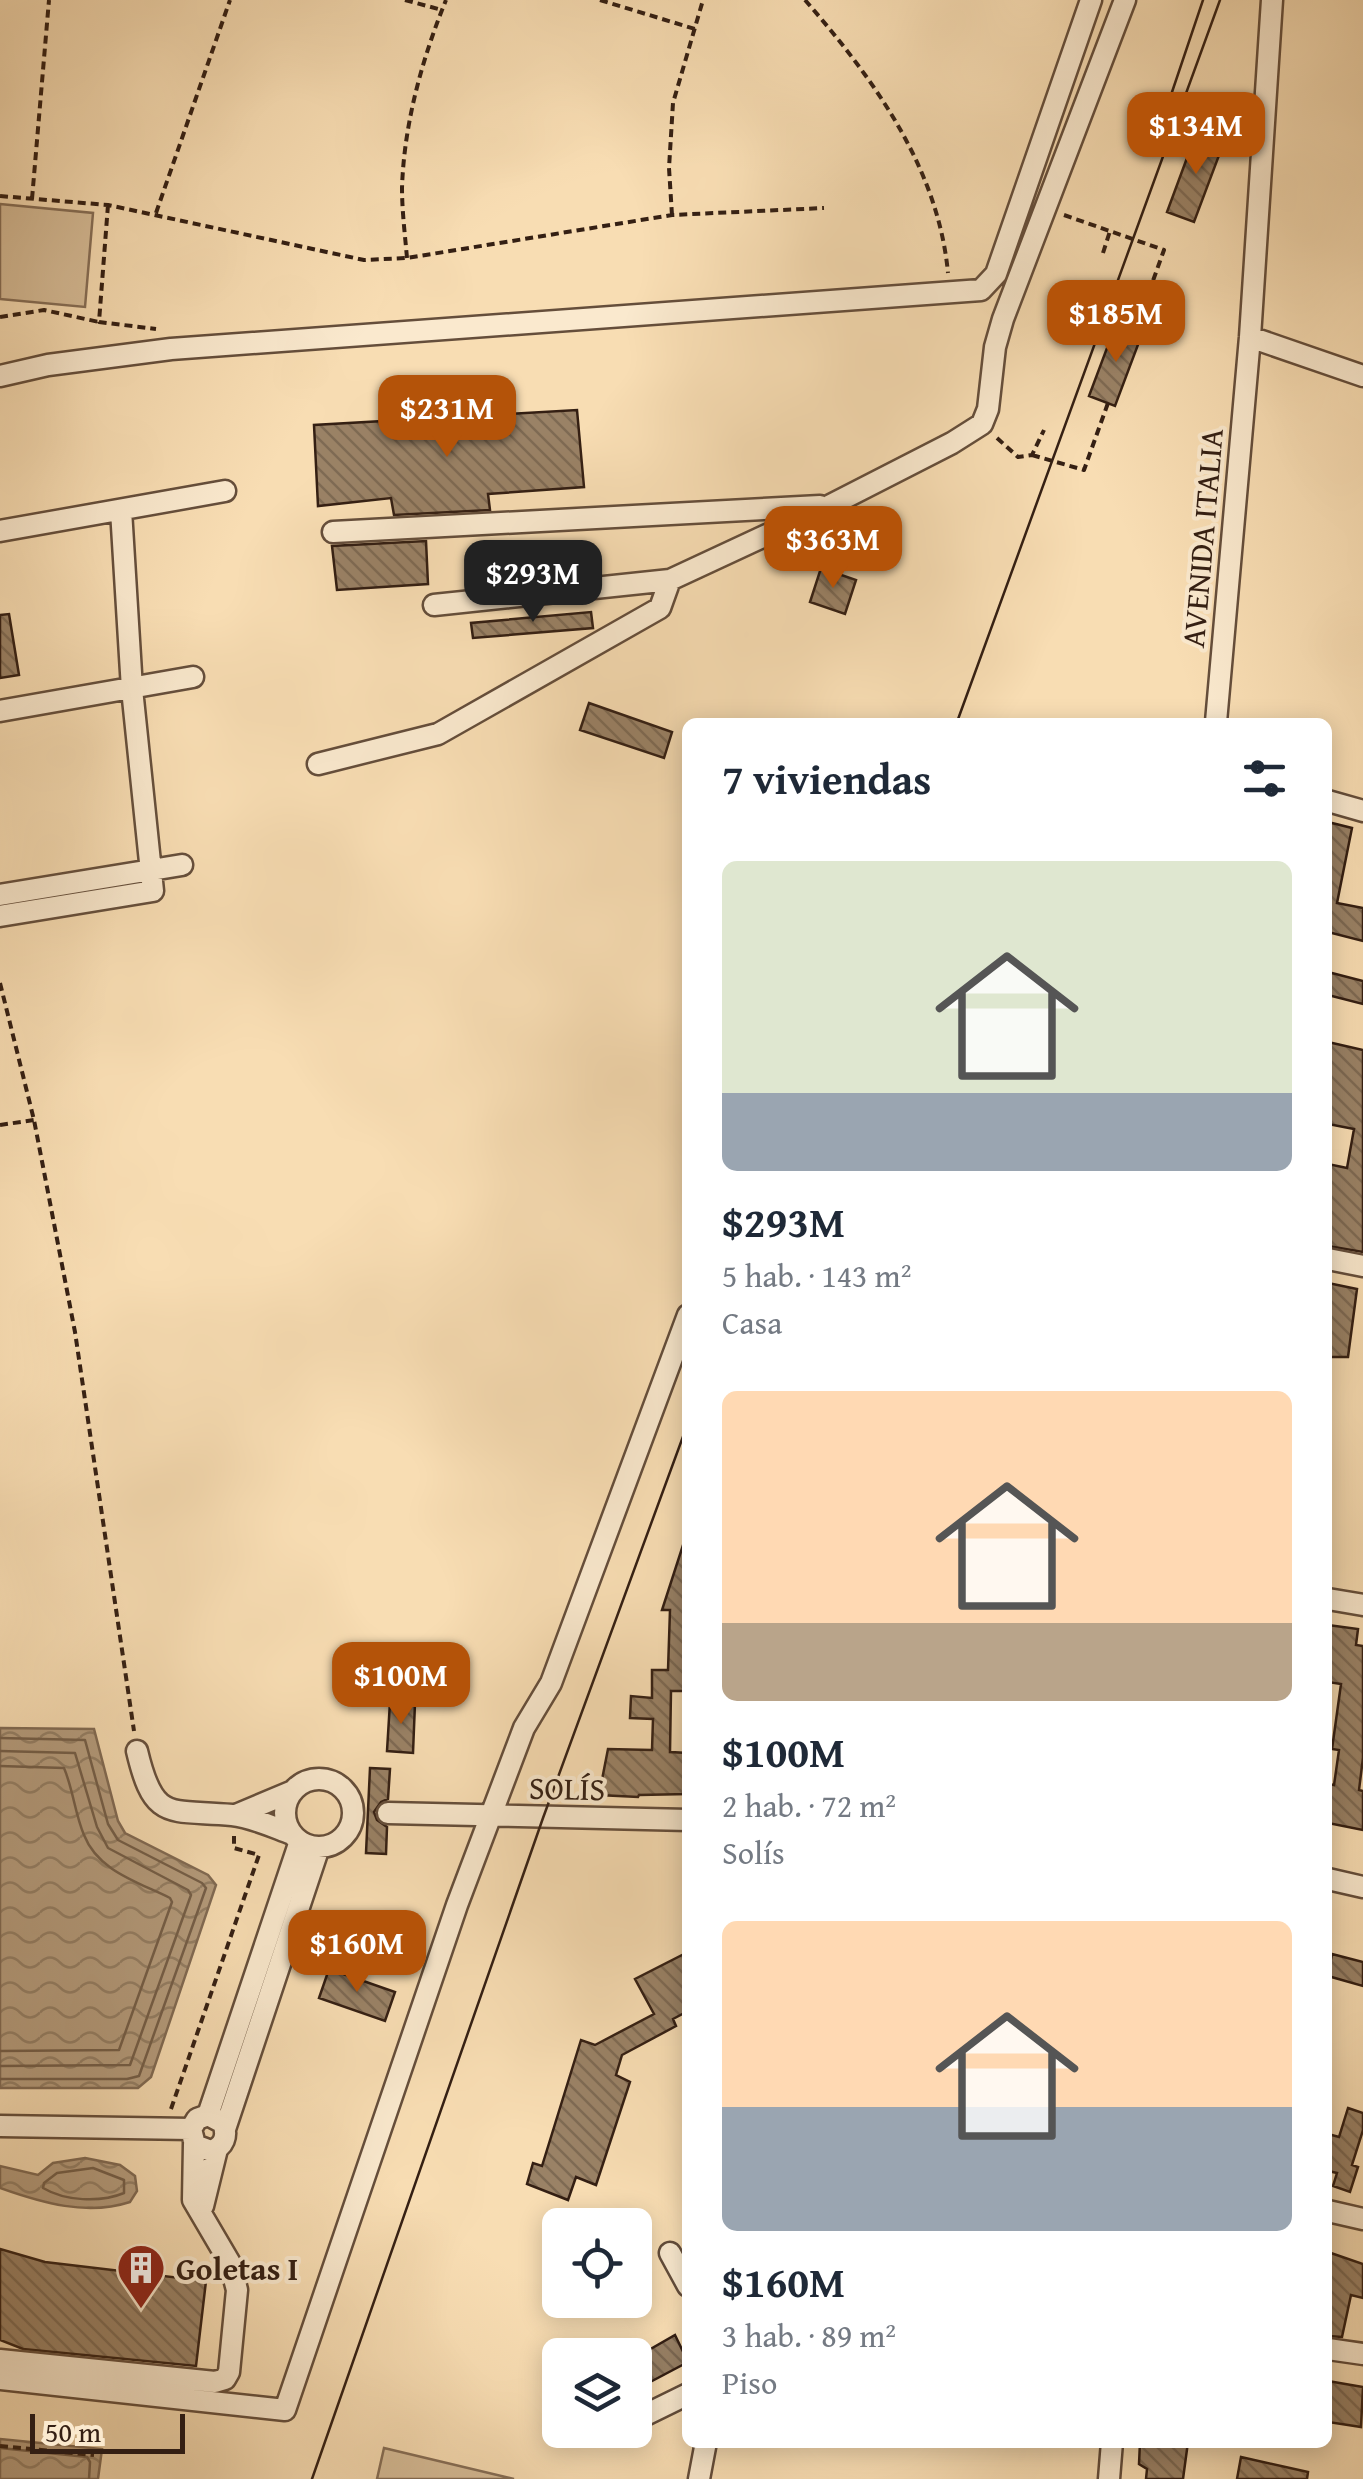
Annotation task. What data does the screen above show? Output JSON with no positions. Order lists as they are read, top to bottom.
{
  "streets": {
    "street": ["AVENIDA ITALIA", "SOLÍS"]
  },
  "places": {
    "building": ["Goletas I"]
  },
  "scale_bar": "50 m",
  "page": {
    "price": [
      "$134M",
      "$185M",
      "$231M",
      "$363M",
      "$293M",
      "$100M",
      "$160M"
    ],
    "heading": "7 viviendas",
    "list": [
      {
        "name": "$293M",
        "note": "5 hab. · 143 m² · Casa"
      },
      {
        "name": "$100M",
        "note": "2 hab. · 72 m² · Solís"
      },
      {
        "name": "$160M",
        "note": "3 hab. · 89 m² · Piso"
      }
    ],
    "scale": "50 m"
  }
}
